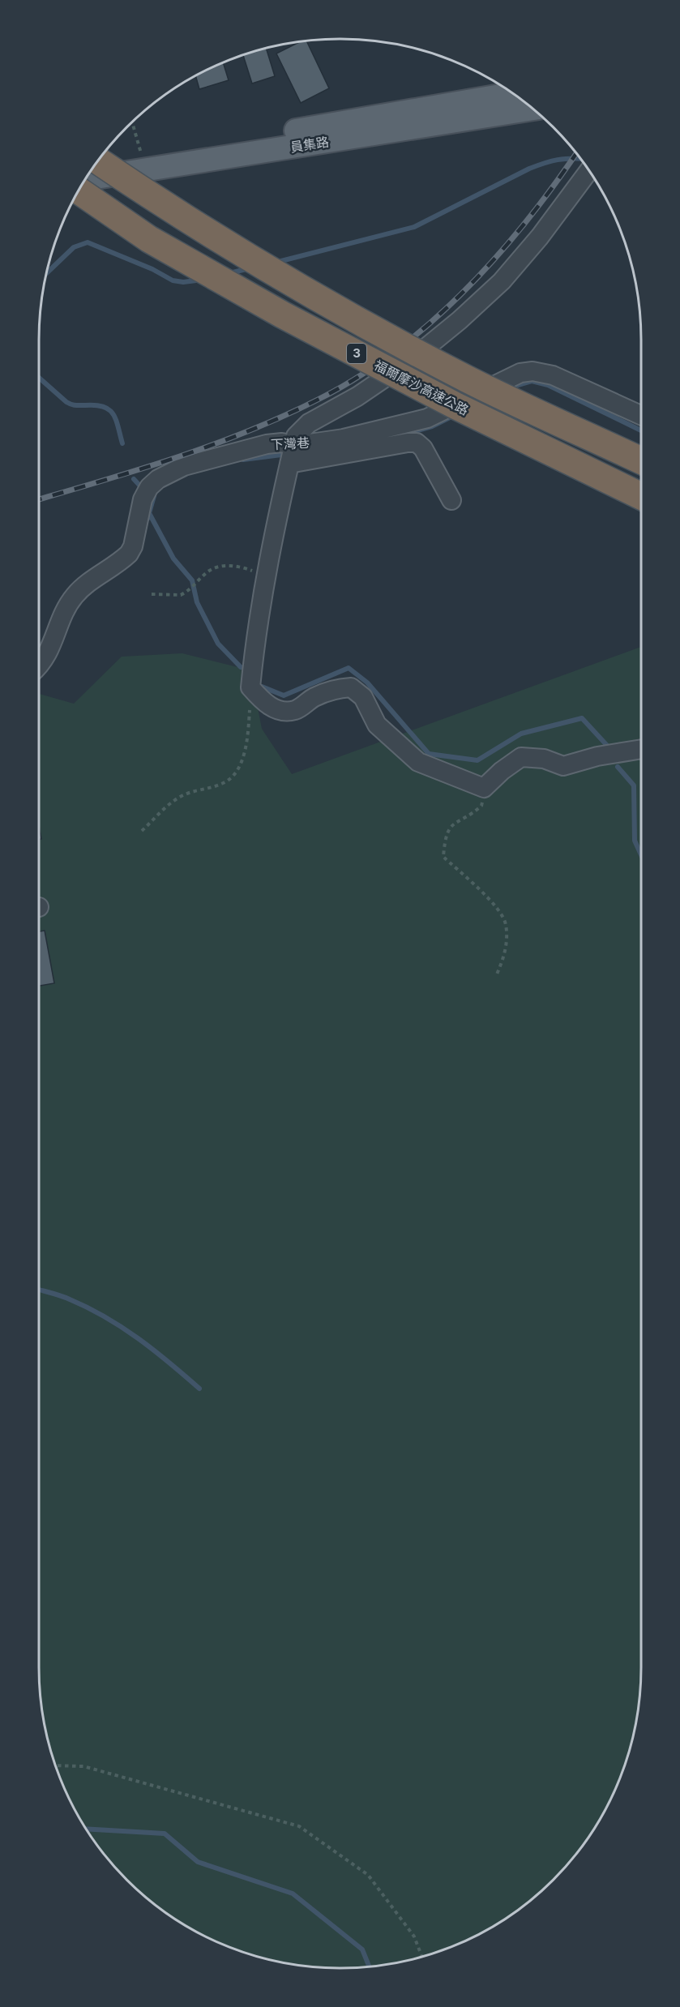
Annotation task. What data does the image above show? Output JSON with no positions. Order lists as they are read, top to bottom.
{
  "streets": {
    "highway": ["3", "福爾摩沙高速公路"],
    "main road": ["員集路"],
    "street": ["下灣巷"]
  }
}
